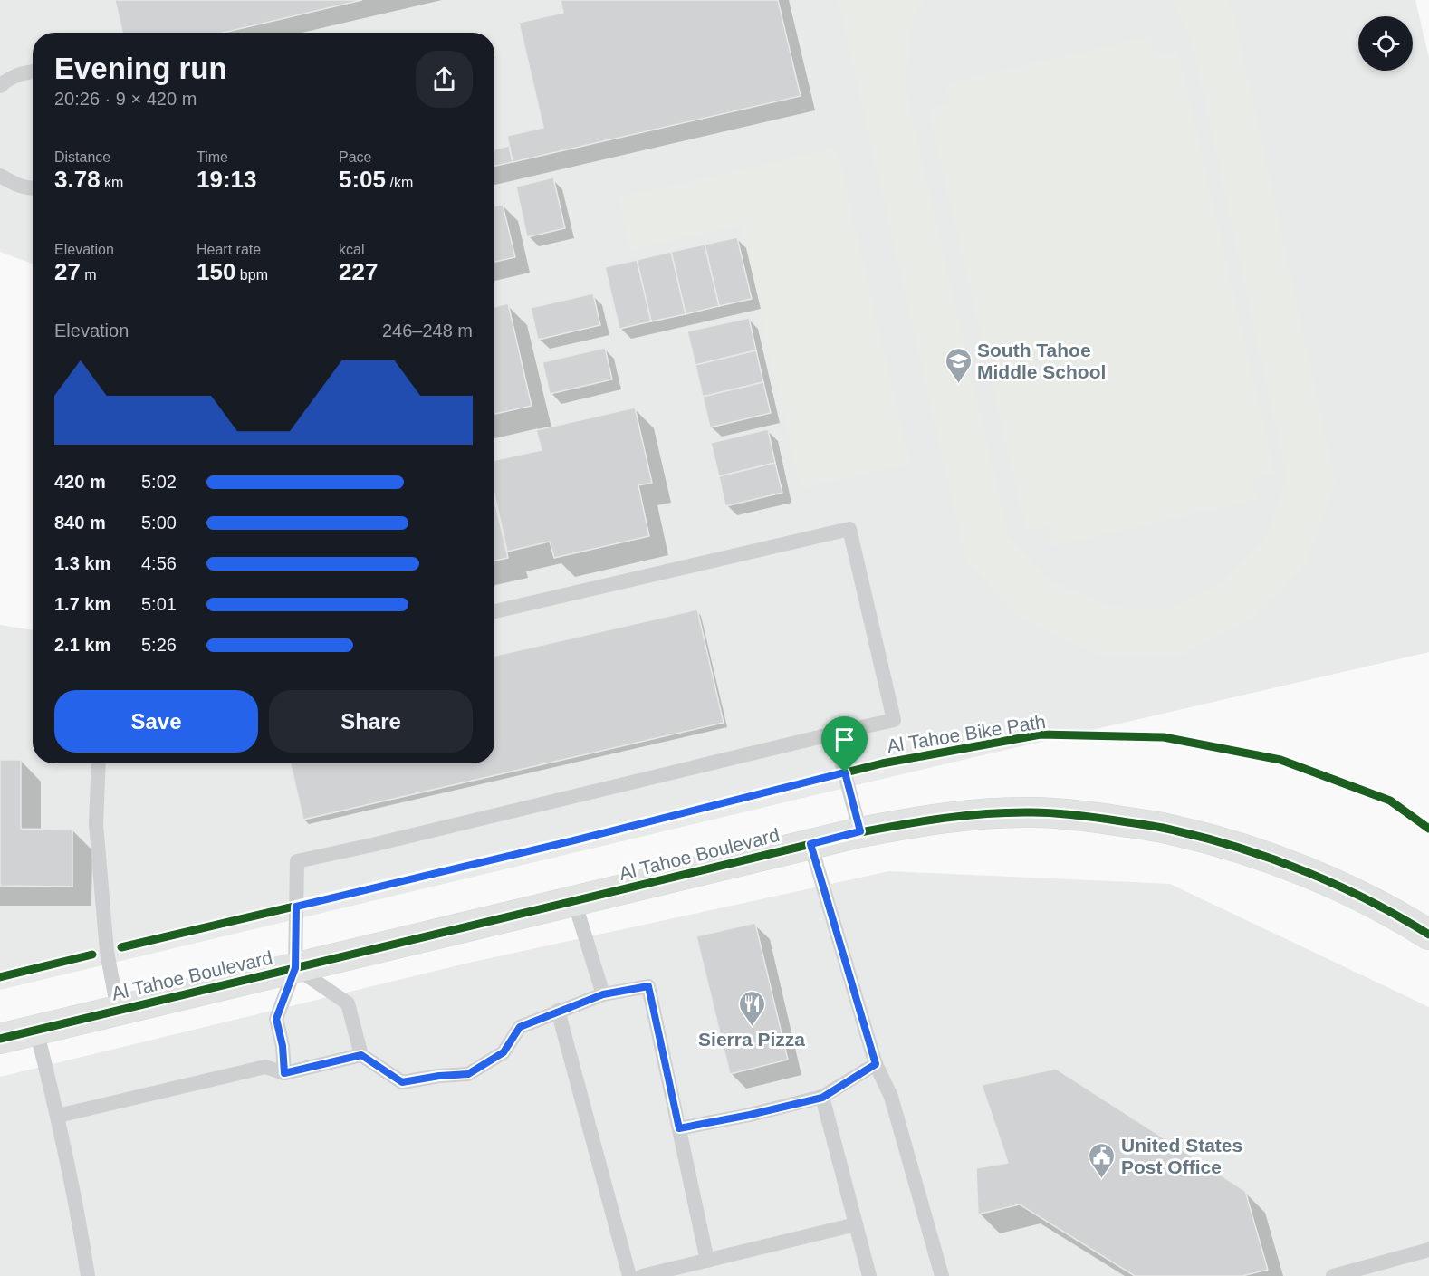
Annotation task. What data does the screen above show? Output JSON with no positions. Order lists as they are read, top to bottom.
{
  "streets": {
    "main road": ["Al Tahoe Boulevard"],
    "cycle path": ["Al Tahoe Bike Path"]
  },
  "places": {
    "school or university": ["South Tahoe Middle School"],
    "restaurant": ["Sierra Pizza"],
    "public building": ["United States Post Office"]
  },
  "page": {
    "heading": ["Evening run", "20:26 · 9 × 420 m"],
    "stats": [
      ["Distance", "3.78 km"],
      ["Time", "19:13"],
      ["Pace", "5:05 /km"],
      ["Elevation", "27 m"],
      ["Heart rate", "150 bpm"],
      ["kcal", "227"]
    ],
    "chart": ["Elevation", "246–248 m"],
    "list": [
      {
        "name": "420 m",
        "note": "5:02"
      },
      {
        "name": "840 m",
        "note": "5:00"
      },
      {
        "name": "1.3 km",
        "note": "4:56"
      },
      {
        "name": "1.7 km",
        "note": "5:01"
      },
      {
        "name": "2.1 km",
        "note": "5:26"
      }
    ],
    "buttons": ["Save", "Share"]
  }
}
